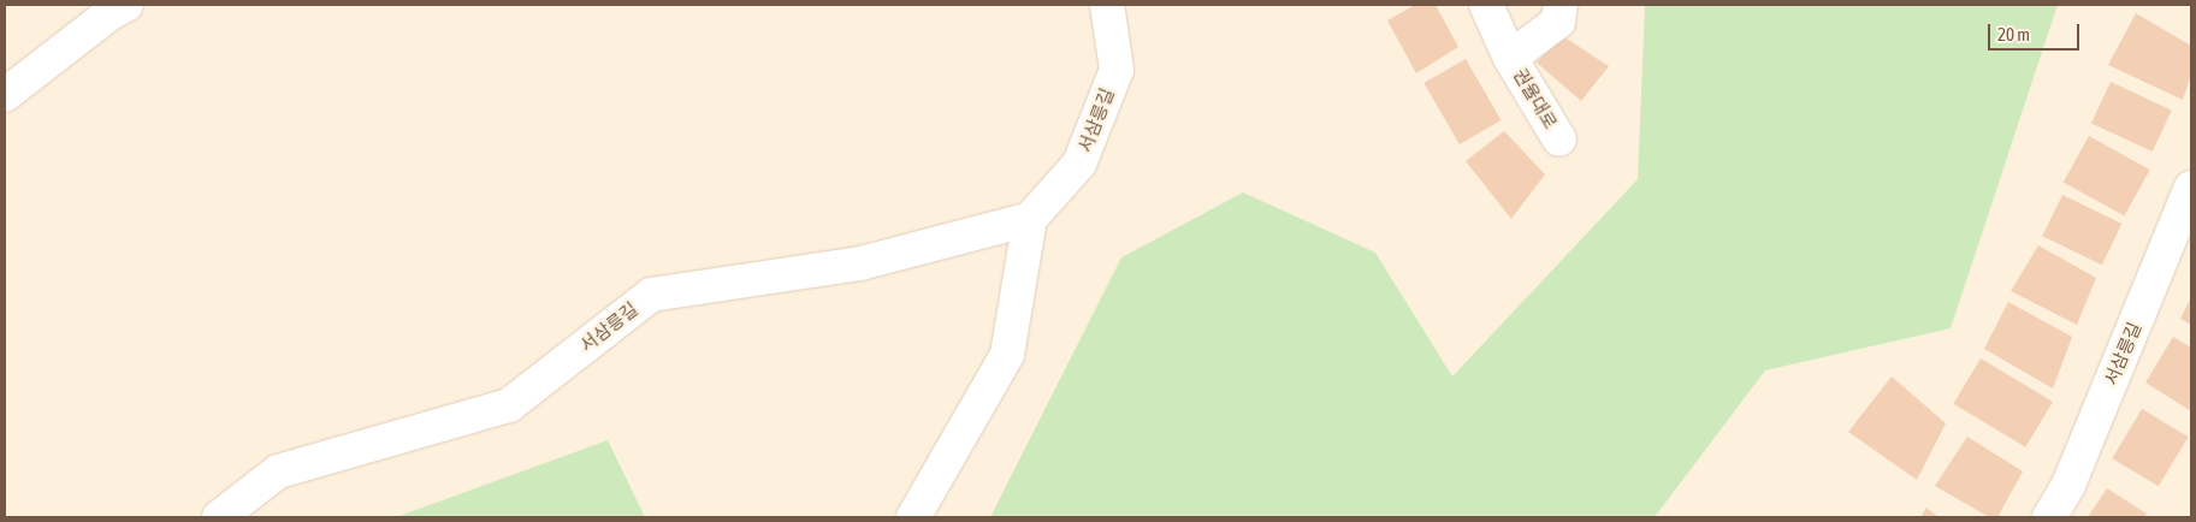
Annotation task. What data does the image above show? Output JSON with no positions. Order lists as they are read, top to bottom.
{
  "streets": {
    "street": ["권율대로", "서삼릉길"]
  },
  "scale_bar": "20 m"
}
